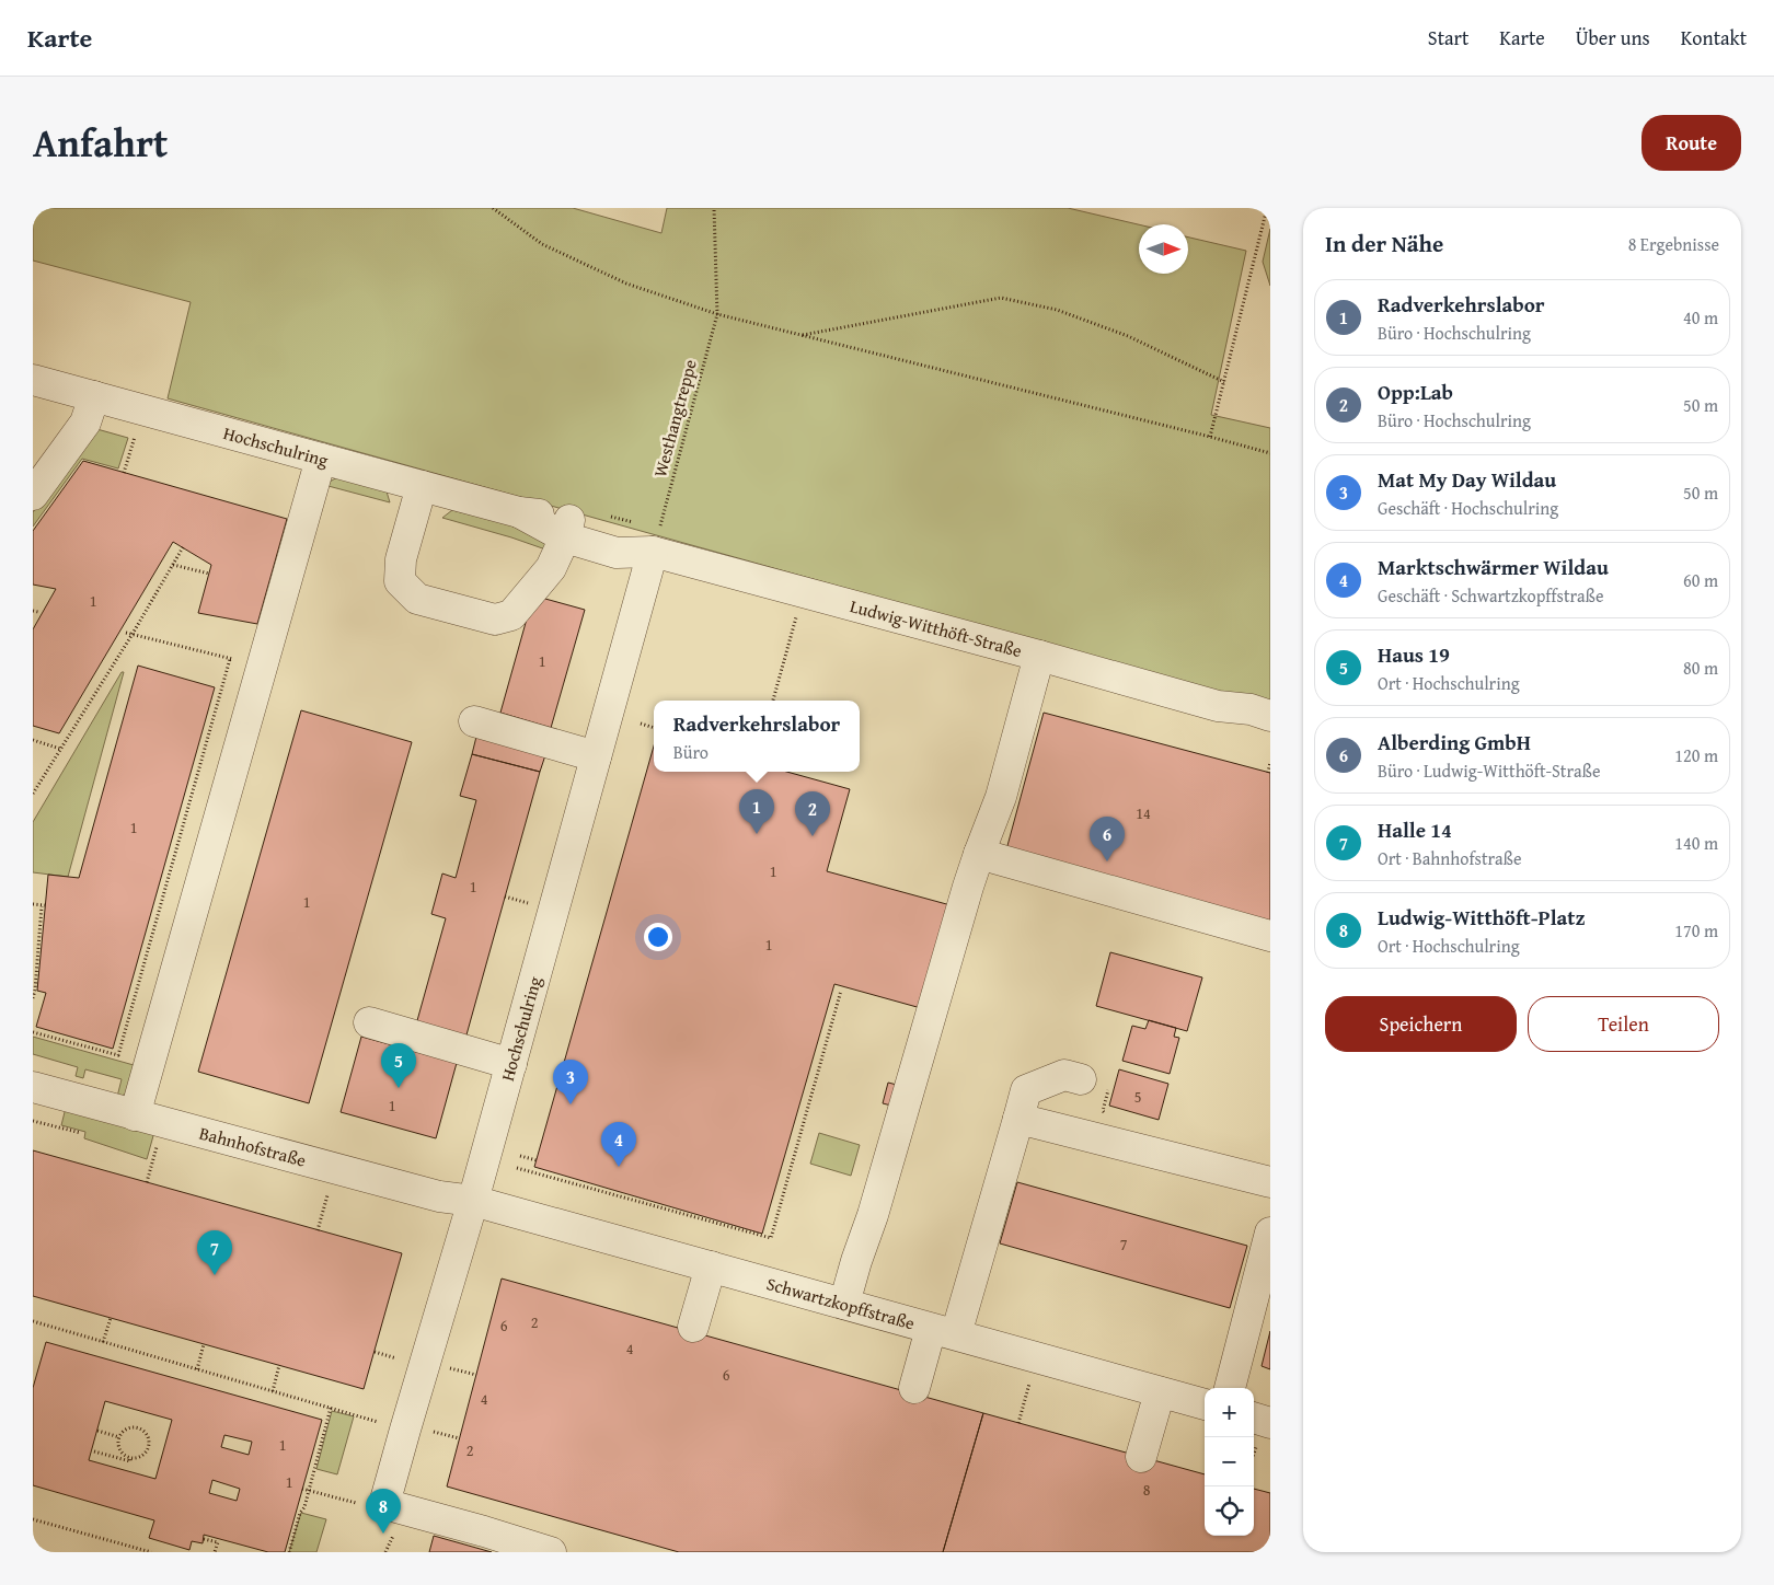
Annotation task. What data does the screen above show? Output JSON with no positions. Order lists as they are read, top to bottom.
{
  "streets": {
    "street": [
      "Hochschulring",
      "Ludwig-Witthöft-Straße",
      "Bahnhofstraße",
      "Schwartzkopffstraße"
    ],
    "path": ["Westhangtreppe"]
  },
  "crossings": [
    ["Westhangtreppe", "Hochschulring"],
    ["Westhangtreppe", "Ludwig-Witthöft-Straße"],
    ["Hochschulring", "Ludwig-Witthöft-Straße"],
    ["Hochschulring", "Bahnhofstraße"],
    ["Hochschulring", "Schwartzkopffstraße"],
    ["Bahnhofstraße", "Schwartzkopffstraße"]
  ],
  "house_numbers": [
    "1",
    "1",
    "14",
    "1",
    "1",
    "1",
    "1",
    "1",
    "5",
    "1",
    "7",
    "2",
    "6",
    "4",
    "6",
    "4",
    "1",
    "2",
    "1",
    "8"
  ],
  "north": "right",
  "page": {
    "header": "Karte",
    "nav": [
      "Start",
      "Karte",
      "Über uns",
      "Kontakt"
    ],
    "title": "Anfahrt",
    "buttons": [
      "Route",
      ["Speichern", "Teilen"]
    ],
    "heading": ["In der Nähe", "8 Ergebnisse"],
    "list": [
      {
        "mark": "1",
        "name": "Radverkehrslabor",
        "note": "Büro · Hochschulring",
        "value": "40 m"
      },
      {
        "mark": "2",
        "name": "Opp:Lab",
        "note": "Büro · Hochschulring",
        "value": "50 m"
      },
      {
        "mark": "3",
        "name": "Mat My Day Wildau",
        "note": "Geschäft · Hochschulring",
        "value": "50 m"
      },
      {
        "mark": "4",
        "name": "Marktschwärmer Wildau",
        "note": "Geschäft · Schwartzkopffstraße",
        "value": "60 m"
      },
      {
        "mark": "5",
        "name": "Haus 19",
        "note": "Ort · Hochschulring",
        "value": "80 m"
      },
      {
        "mark": "6",
        "name": "Alberding GmbH",
        "note": "Büro · Ludwig-Witthöft-Straße",
        "value": "120 m"
      },
      {
        "mark": "7",
        "name": "Halle 14",
        "note": "Ort · Bahnhofstraße",
        "value": "140 m"
      },
      {
        "mark": "8",
        "name": "Ludwig-Witthöft-Platz",
        "note": "Ort · Hochschulring",
        "value": "170 m"
      }
    ],
    "popup": ["Radverkehrslabor", "Büro"],
    "pins": [
      "1",
      "2",
      "6",
      "5",
      "3",
      "4",
      "7",
      "8"
    ],
    "map_buttons": ["+", "−"]
  }
}
